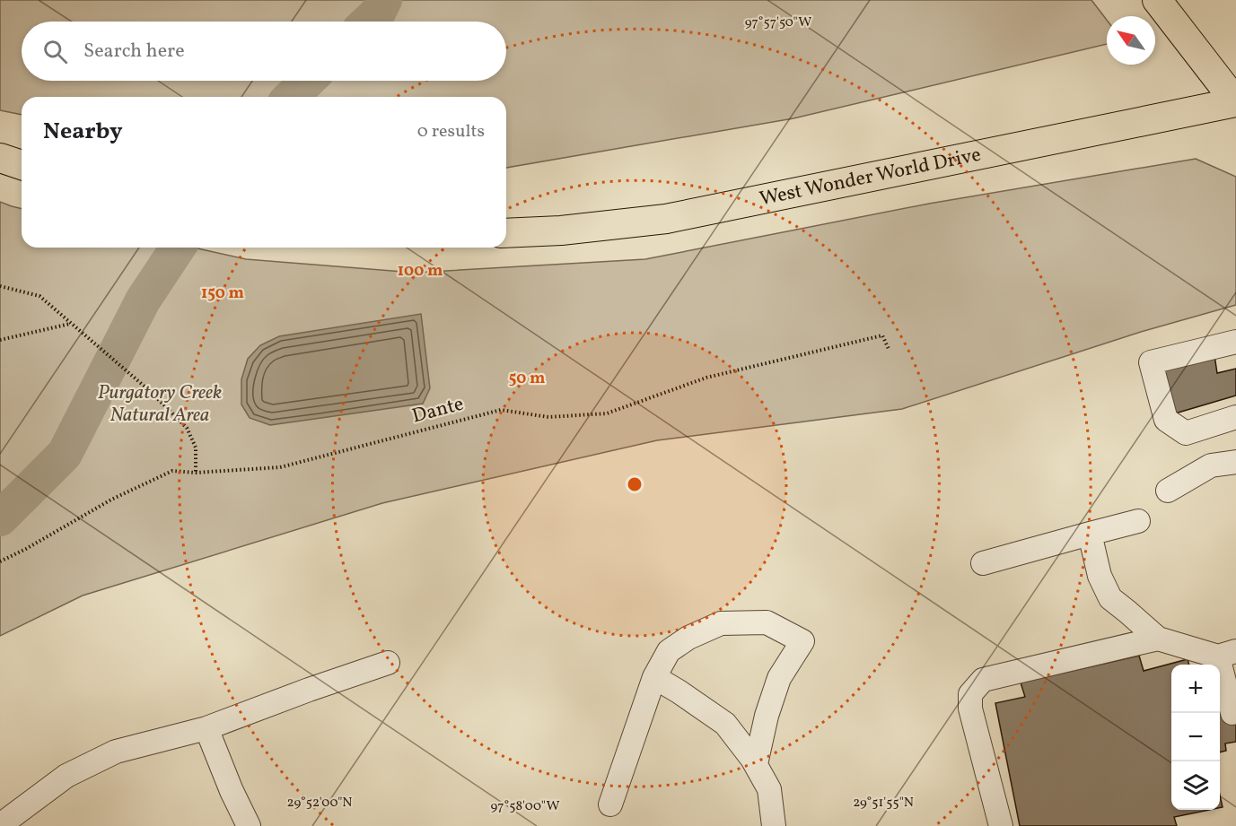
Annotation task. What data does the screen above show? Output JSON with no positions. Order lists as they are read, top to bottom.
{
  "streets": {
    "main road": ["West Wonder World Drive"],
    "path": ["Dante"]
  },
  "parks": ["Purgatory Creek Natural Area"],
  "north": "top left",
  "page": {
    "search": "Search here",
    "heading": ["Nearby", "0 results"],
    "map_buttons": ["+", "−"]
  },
  "coordinates": [
    "97°57'50\"W",
    "29°52'00\"N",
    "29°51'55\"N",
    "97°58'00\"W"
  ],
  "rings": ["100 m", "150 m", "50 m"]
}
